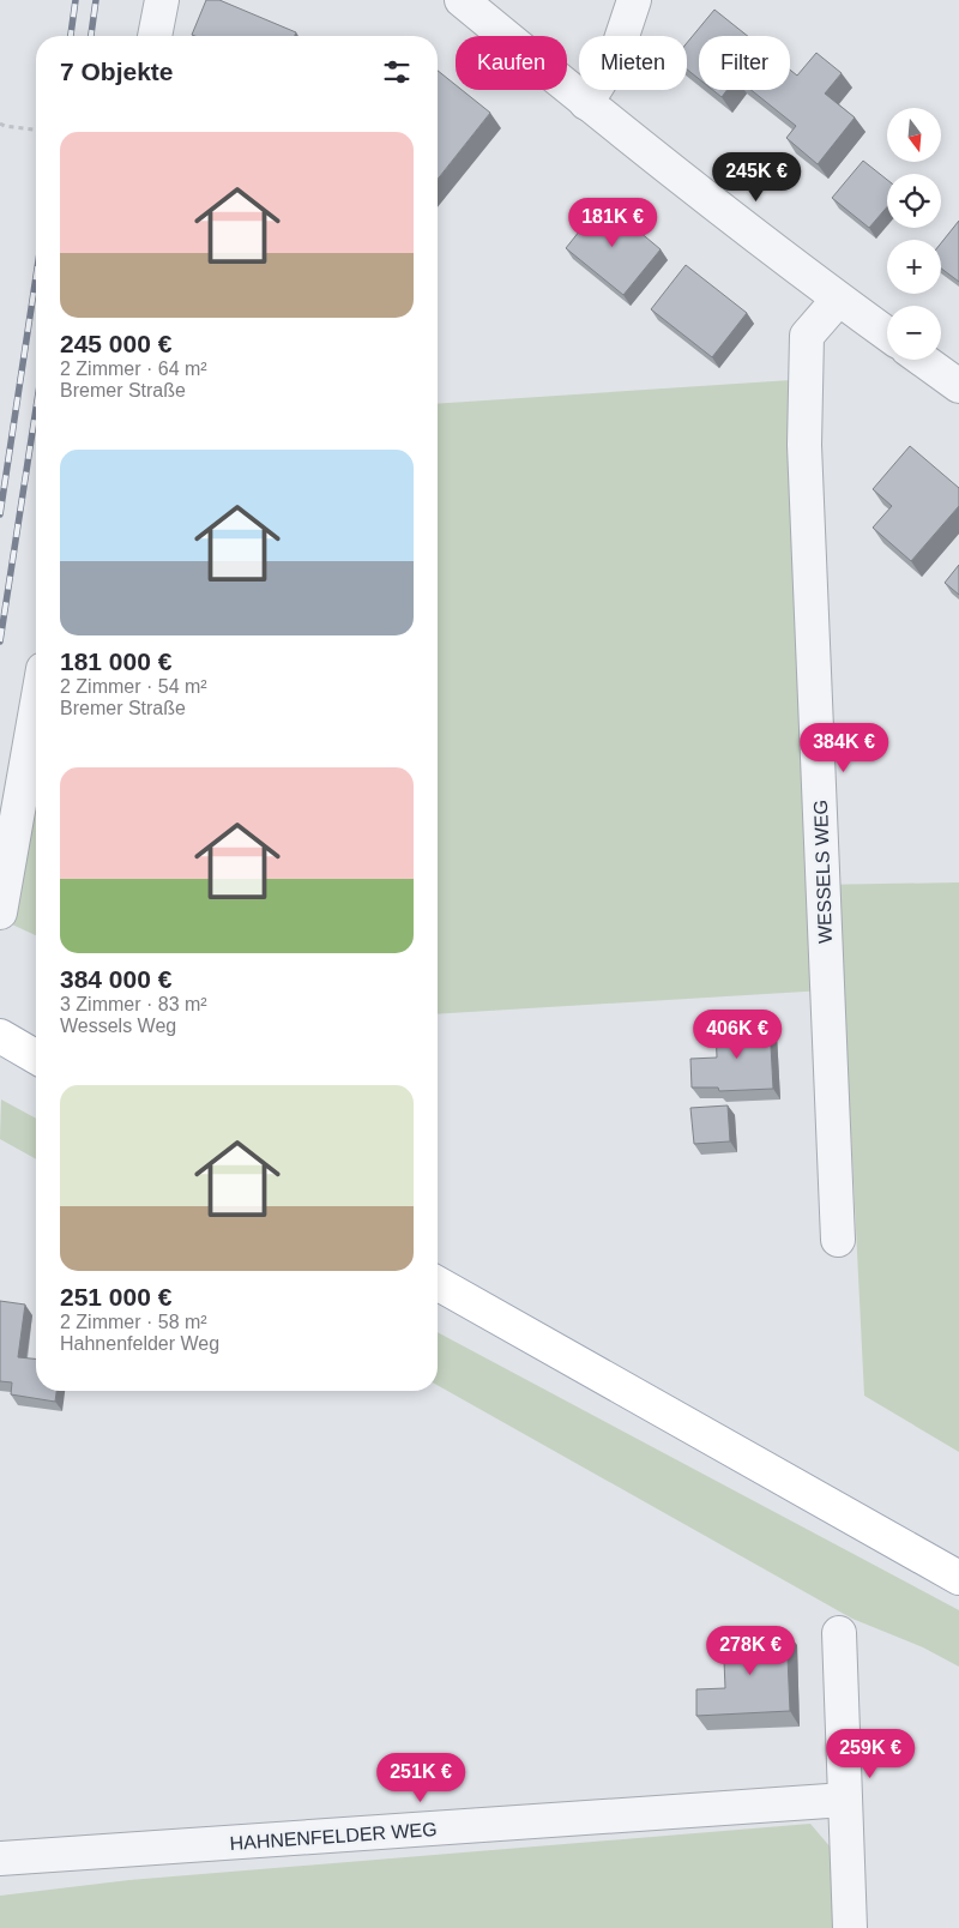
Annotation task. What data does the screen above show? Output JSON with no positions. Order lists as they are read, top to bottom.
{
  "streets": {
    "street": ["WESSELS WEG", "HAHNENFELDER WEG"]
  },
  "north": "bottom",
  "page": {
    "chip": ["Kaufen", "Mieten", "Filter"],
    "heading": "7 Objekte",
    "map_buttons": ["+", "−"],
    "list": [
      {
        "name": "245 000 €",
        "note": "2 Zimmer · 64 m² · Bremer Straße"
      },
      {
        "name": "181 000 €",
        "note": "2 Zimmer · 54 m² · Bremer Straße"
      },
      {
        "name": "384 000 €",
        "note": "3 Zimmer · 83 m² · Wessels Weg"
      },
      {
        "name": "251 000 €",
        "note": "2 Zimmer · 58 m² · Hahnenfelder Weg"
      }
    ],
    "price": [
      "245K €",
      "181K €",
      "384K €",
      "406K €",
      "278K €",
      "259K €",
      "251K €"
    ]
  }
}
